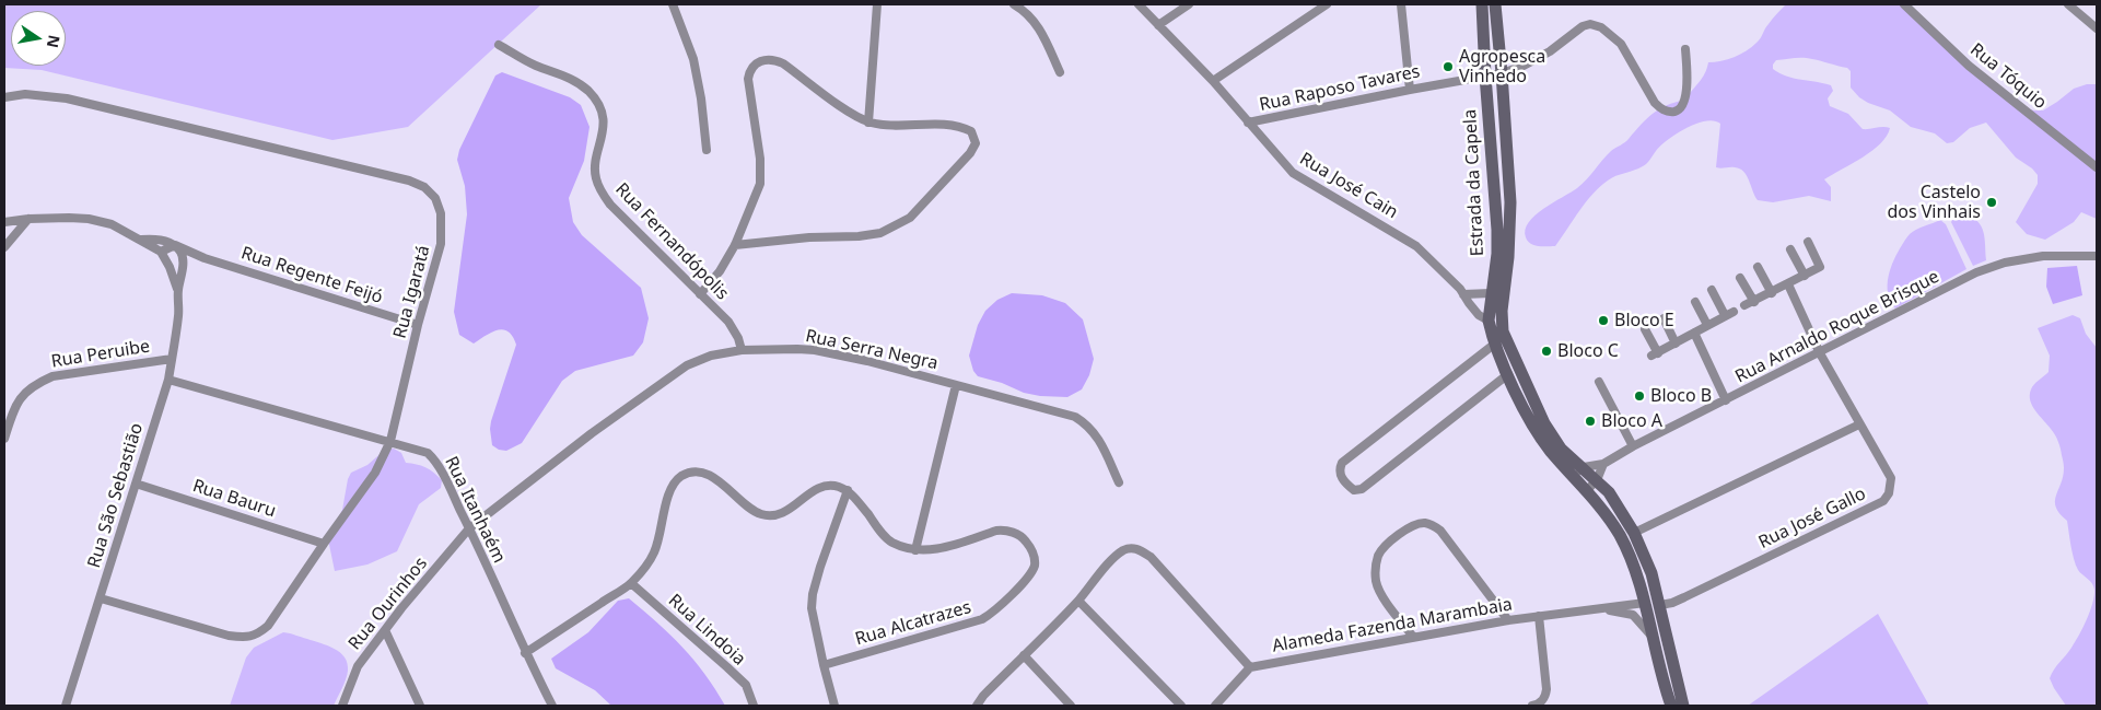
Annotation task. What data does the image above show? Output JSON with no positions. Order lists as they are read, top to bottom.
{
  "streets": {
    "main road": ["Estrada da Capela"],
    "street": [
      "Rua Tóquio",
      "Rua Raposo Tavares",
      "Rua José Cain",
      "Rua Fernandópolis",
      "Rua Regente Feijó",
      "Rua Igaratá",
      "Rua Arnaldo Roque Brisque",
      "Rua Serra Negra",
      "Rua Peruibe",
      "Rua São Sebastião",
      "Rua Bauru",
      "Rua Itanhaém",
      "Rua José Gallo",
      "Rua Ourinhos",
      "Rua Alcatrazes",
      "Alameda Fazenda Marambaia",
      "Rua Lindoia"
    ]
  },
  "crossings": [
    ["Rua Raposo Tavares", "Estrada da Capela"],
    ["Rua Raposo Tavares", "Rua José Cain"],
    ["Estrada da Capela", "Rua José Cain"],
    ["Estrada da Capela", "Rua Arnaldo Roque Brisque"],
    ["Estrada da Capela", "Rua José Gallo"],
    ["Estrada da Capela", "Alameda Fazenda Marambaia"],
    ["Rua Fernandópolis", "Rua Serra Negra"],
    ["Rua Regente Feijó", "Rua Igaratá"],
    ["Rua Regente Feijó", "Rua São Sebastião"],
    ["Rua Igaratá", "Rua São Sebastião"],
    ["Rua Igaratá", "Rua Bauru"],
    ["Rua Igaratá", "Rua Itanhaém"],
    ["Rua Arnaldo Roque Brisque", "Rua José Gallo"],
    ["Rua Serra Negra", "Rua Itanhaém"],
    ["Rua Serra Negra", "Rua Ourinhos"],
    ["Rua Peruibe", "Rua São Sebastião"],
    ["Rua São Sebastião", "Rua Bauru"],
    ["Rua São Sebastião", "Rua Itanhaém"],
    ["Rua Itanhaém", "Rua Ourinhos"]
  ],
  "places": [
    "Agropesca Vinhedo",
    "Castelo dos Vinhais",
    "Bloco E",
    "Bloco C",
    "Bloco B",
    "Bloco A"
  ],
  "north": "right"
}
